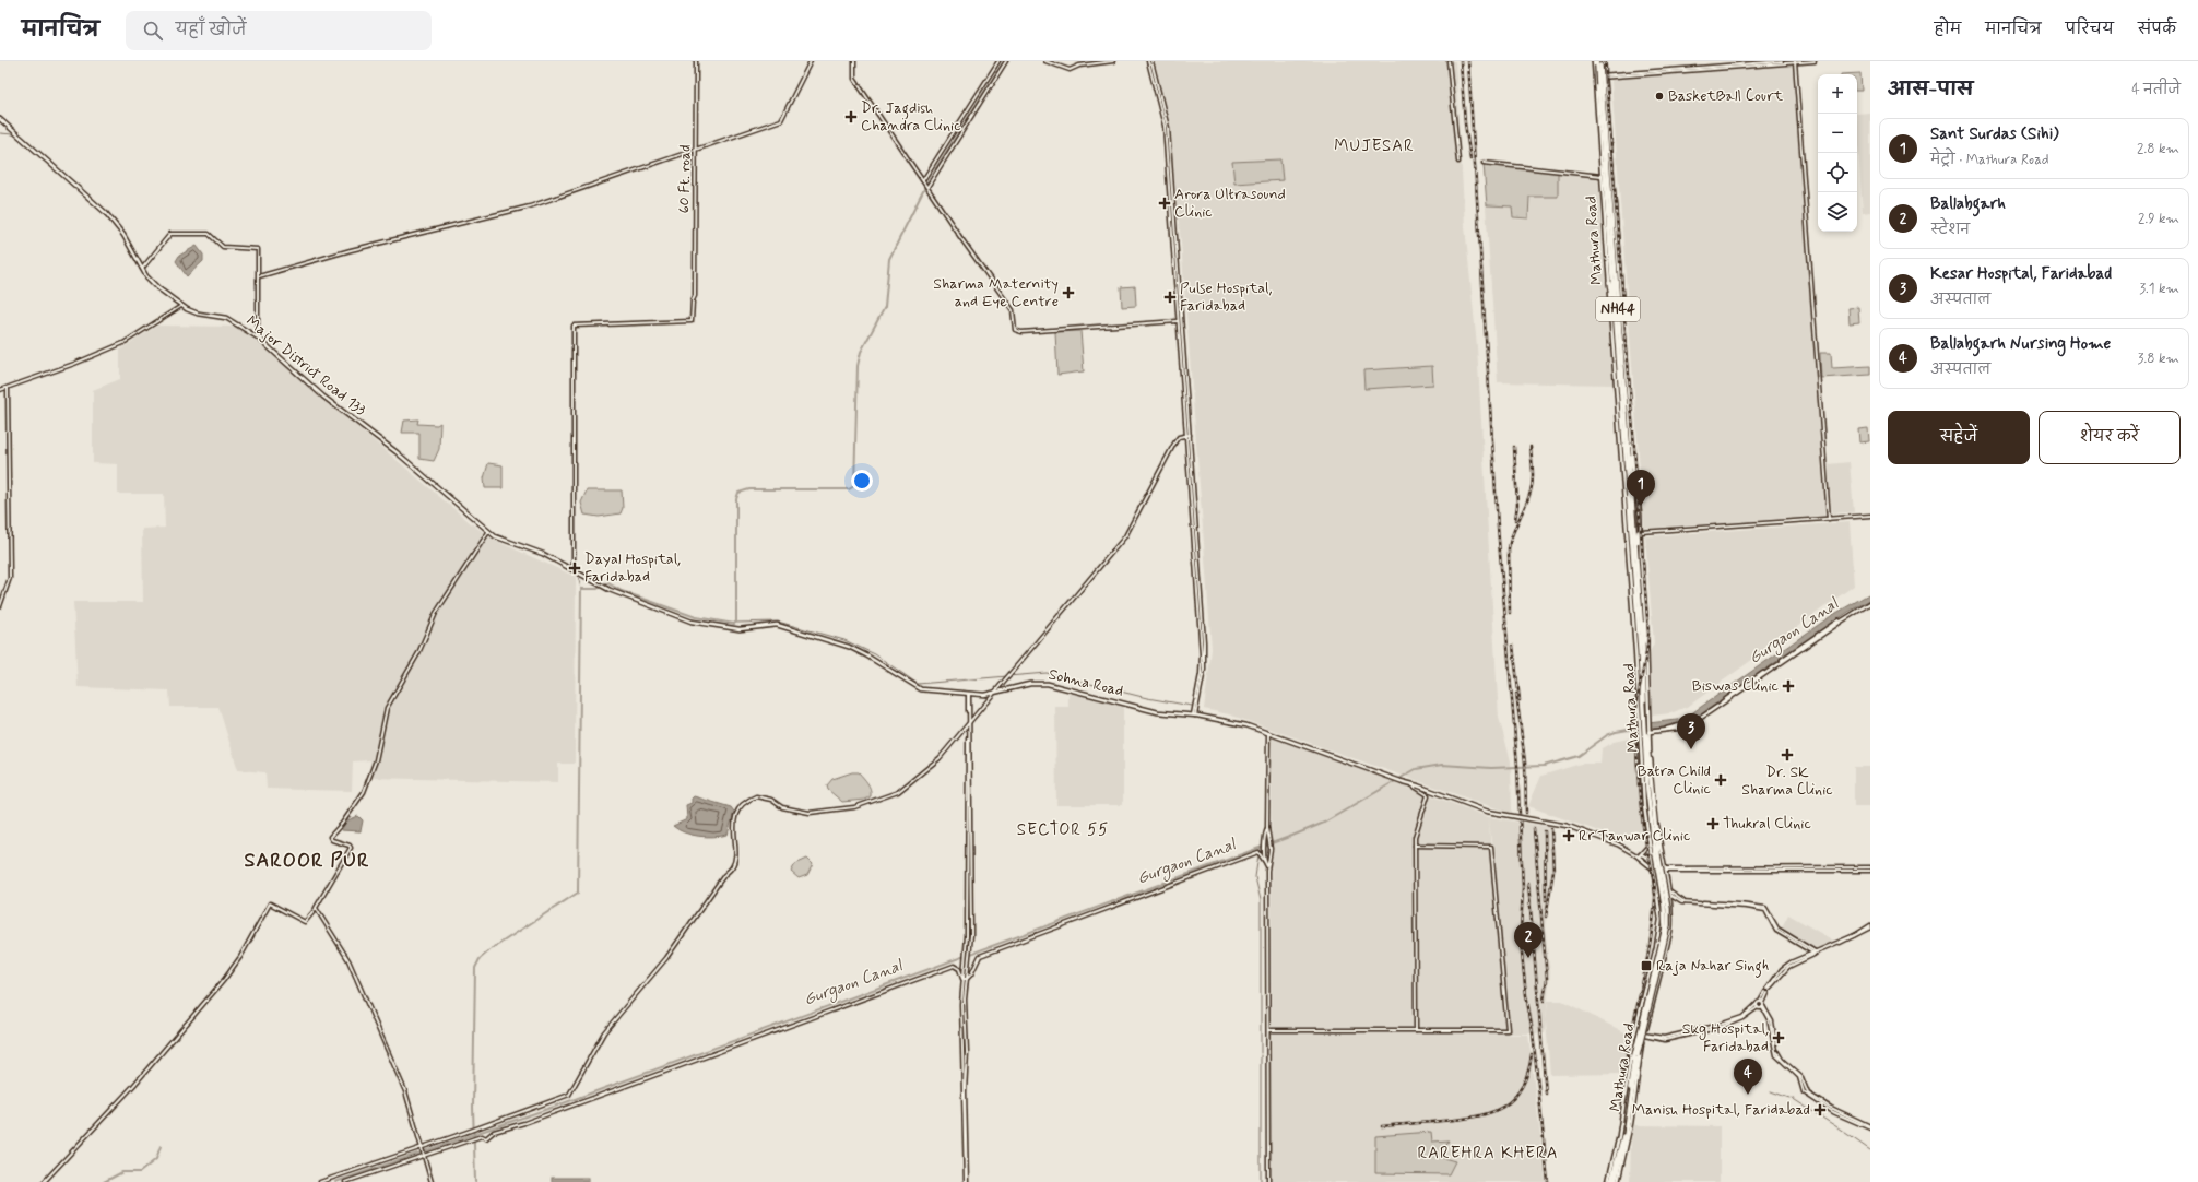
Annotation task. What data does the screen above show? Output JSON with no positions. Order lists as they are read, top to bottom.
{
  "streets": {
    "highway": ["Mathura Road", "NH44"],
    "main road": ["Major District Road 133", "Sohna Road"],
    "street": ["60 Ft. road"]
  },
  "crossings": [
    ["60 Ft. road", "Major District Road 133"],
    ["Mathura Road", "NH44"],
    ["Major District Road 133", "Sohna Road"]
  ],
  "districts": [
    "MUJESAR",
    "SECTOR 55",
    "SAROOR PUR",
    "RAREHRA KHERA"
  ],
  "water": ["Gurgaon Canal"],
  "places": {
    "other": ["BasketBall Court"],
    "health": [
      "Dr. Jagdish Chandra Clinic",
      "Arora Ultrasound Clinic",
      "Sharma Maternity and Eye Centre",
      "Pulse Hospital, Faridabad",
      "Dayal Hospital, Faridabad",
      "Biswas Clinic",
      "Dr. SK Sharma Clinic",
      "Batra Child Clinic",
      "Thukral Clinic",
      "Rr Tanwar Clinic",
      "Skg Hospital, Faridabad",
      "Manish Hospital, Faridabad"
    ],
    "transit": ["Raja Nahar Singh"]
  },
  "page": {
    "header": "मानचित्र",
    "search": "यहाँ खोजें",
    "nav": [
      "होम",
      "मानचित्र",
      "परिचय",
      "संपर्क"
    ],
    "heading": ["आस-पास", "4 नतीजे"],
    "map_buttons": ["+", "−"],
    "list": [
      {
        "mark": "1",
        "name": "Sant Surdas (Sihi)",
        "note": "मेट्रो · Mathura Road",
        "value": "2.8 km"
      },
      {
        "mark": "2",
        "name": "Ballabgarh",
        "note": "स्टेशन",
        "value": "2.9 km"
      },
      {
        "mark": "3",
        "name": "Kesar Hospital, Faridabad",
        "note": "अस्पताल",
        "value": "3.1 km"
      },
      {
        "mark": "4",
        "name": "Ballabgarh Nursing Home",
        "note": "अस्पताल",
        "value": "3.8 km"
      }
    ],
    "buttons": ["सहेजें", "शेयर करें"],
    "pins": [
      "1",
      "3",
      "2",
      "4"
    ]
  }
}
